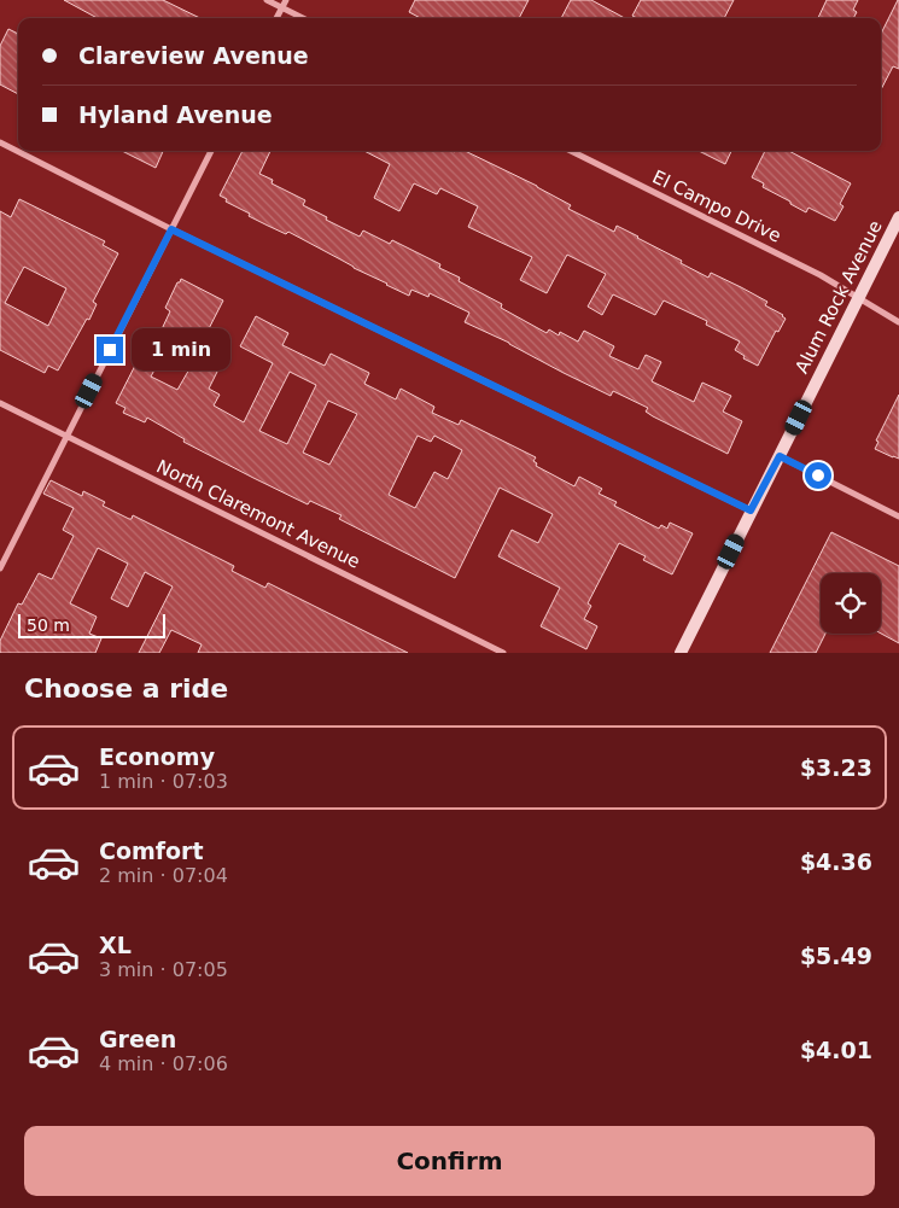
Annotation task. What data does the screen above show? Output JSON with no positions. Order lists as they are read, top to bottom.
{
  "streets": {
    "main road": ["Alum Rock Avenue"],
    "street": ["El Campo Drive", "North Claremont Avenue"]
  },
  "crossings": [
    ["El Campo Drive", "Alum Rock Avenue"]
  ],
  "scale_bar": "50 m",
  "page": {
    "banner": ["Clareview Avenue", "Hyland Avenue"],
    "bubble": "1 min",
    "scale": "50 m",
    "heading": "Choose a ride",
    "list": [
      {
        "name": "Economy",
        "note": "1 min · 07:03",
        "value": "$3.23"
      },
      {
        "name": "Comfort",
        "note": "2 min · 07:04",
        "value": "$4.36"
      },
      {
        "name": "XL",
        "note": "3 min · 07:05",
        "value": "$5.49"
      },
      {
        "name": "Green",
        "note": "4 min · 07:06",
        "value": "$4.01"
      }
    ],
    "buttons": "Confirm"
  }
}
